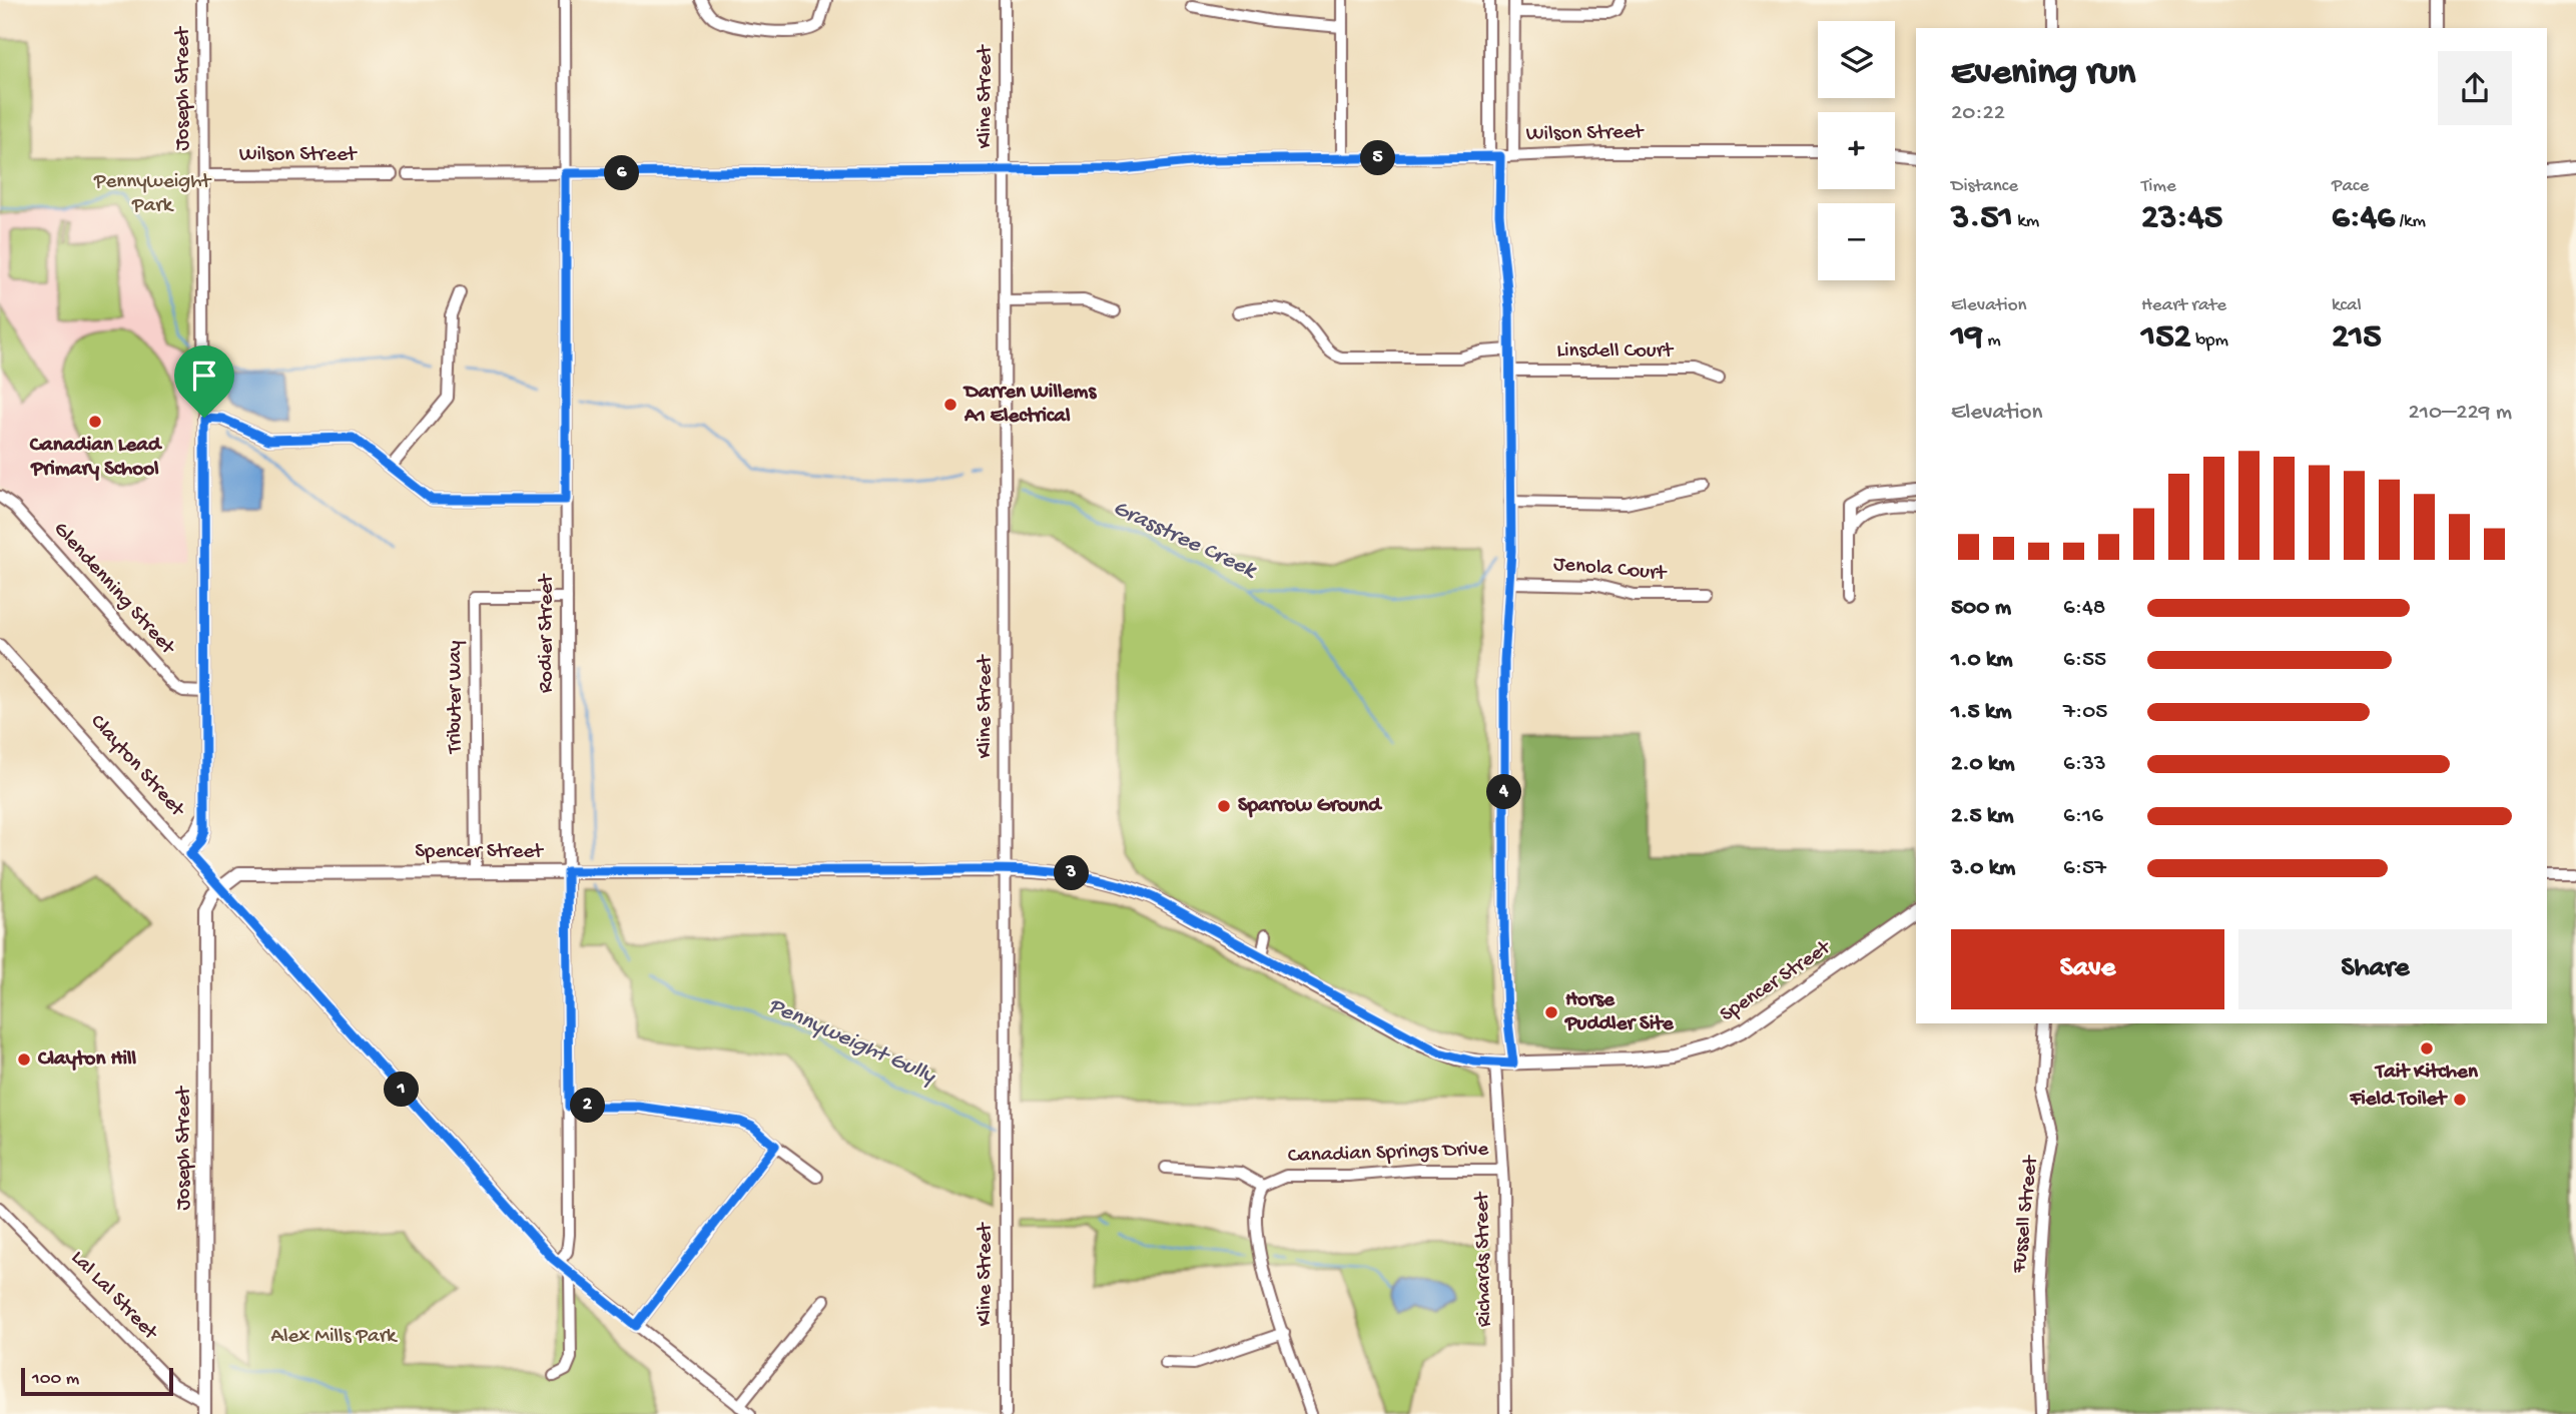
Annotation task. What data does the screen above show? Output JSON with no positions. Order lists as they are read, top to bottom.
{
  "streets": {
    "street": [
      "Joseph Street",
      "Kline Street",
      "Wilson Street",
      "Linsdell Court",
      "Jenola Court",
      "Glendenning Street",
      "Rodier Street",
      "Tributer Way",
      "Clayton Street",
      "Spencer Street",
      "Canadian Springs Drive",
      "Fussell Street",
      "Richards Street",
      "Lal Lal Street"
    ]
  },
  "crossings": [
    ["Joseph Street", "Wilson Street"],
    ["Joseph Street", "Glendenning Street"],
    ["Joseph Street", "Clayton Street"],
    ["Joseph Street", "Spencer Street"],
    ["Joseph Street", "Lal Lal Street"],
    ["Kline Street", "Wilson Street"],
    ["Kline Street", "Spencer Street"],
    ["Wilson Street", "Rodier Street"],
    ["Rodier Street", "Tributer Way"],
    ["Rodier Street", "Clayton Street"],
    ["Rodier Street", "Spencer Street"],
    ["Tributer Way", "Spencer Street"],
    ["Clayton Street", "Spencer Street"],
    ["Spencer Street", "Richards Street"],
    ["Canadian Springs Drive", "Richards Street"]
  ],
  "water": ["Grasstree Creek", "Pennyweight Gully"],
  "parks": ["Pennyweight Park", "Alex Mills Park"],
  "places": [
    "Darren Willems A1 Electrical",
    "Canadian Lead Primary School",
    "Sparrow Ground",
    "Horse Puddler Site",
    "Tait Kitchen",
    "Clayton Hill",
    "Field Toilet"
  ],
  "scale_bar": "100 m",
  "page": {
    "map_buttons": ["+", "−"],
    "heading": ["Evening run", "20:22"],
    "pins": [
      "5",
      "6",
      "4",
      "3",
      "1",
      "2"
    ],
    "stats": [
      ["Distance", "3.51 km"],
      ["Time", "23:45"],
      ["Pace", "6:46 /km"],
      ["Elevation", "19 m"],
      ["Heart rate", "152 bpm"],
      ["kcal", "215"]
    ],
    "chart": ["Elevation", "210–229 m"],
    "list": [
      {
        "name": "500 m",
        "note": "6:48"
      },
      {
        "name": "1.0 km",
        "note": "6:55"
      },
      {
        "name": "1.5 km",
        "note": "7:05"
      },
      {
        "name": "2.0 km",
        "note": "6:33"
      },
      {
        "name": "2.5 km",
        "note": "6:16"
      },
      {
        "name": "3.0 km",
        "note": "6:57"
      }
    ],
    "buttons": ["Save", "Share"],
    "scale": "100 m"
  }
}
